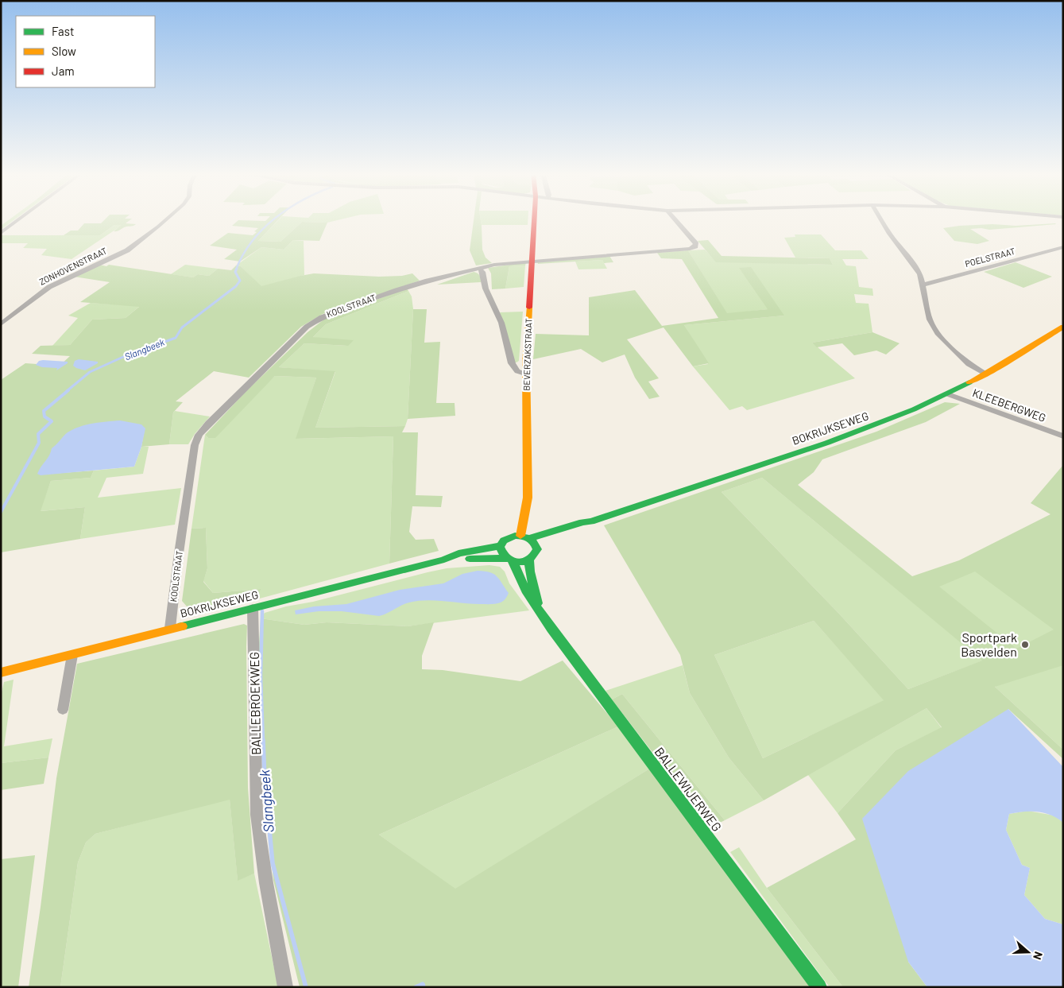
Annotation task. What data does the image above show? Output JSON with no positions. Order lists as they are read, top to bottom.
{
  "streets": {
    "street": [
      "POELSTRAAT",
      "ZONHOVENSTRAAT",
      "KOOLSTRAAT",
      "BEVERZAKSTRAAT",
      "KLEEBERGWEG",
      "BOKRIJKSEWEG",
      "BALLEBROEKWEG",
      "BALLEWIJERWEG"
    ]
  },
  "crossings": [
    ["KOOLSTRAAT", "BEVERZAKSTRAAT"],
    ["KOOLSTRAAT", "BOKRIJKSEWEG"],
    ["BEVERZAKSTRAAT", "BOKRIJKSEWEG"],
    ["KLEEBERGWEG", "BOKRIJKSEWEG"],
    ["BOKRIJKSEWEG", "BALLEBROEKWEG"],
    ["BOKRIJKSEWEG", "BALLEWIJERWEG"]
  ],
  "water": ["Slangbeek"],
  "places": ["Sportpark Basvelden"],
  "legend": ["Fast", "Slow", "Jam"],
  "north": "right"
}
